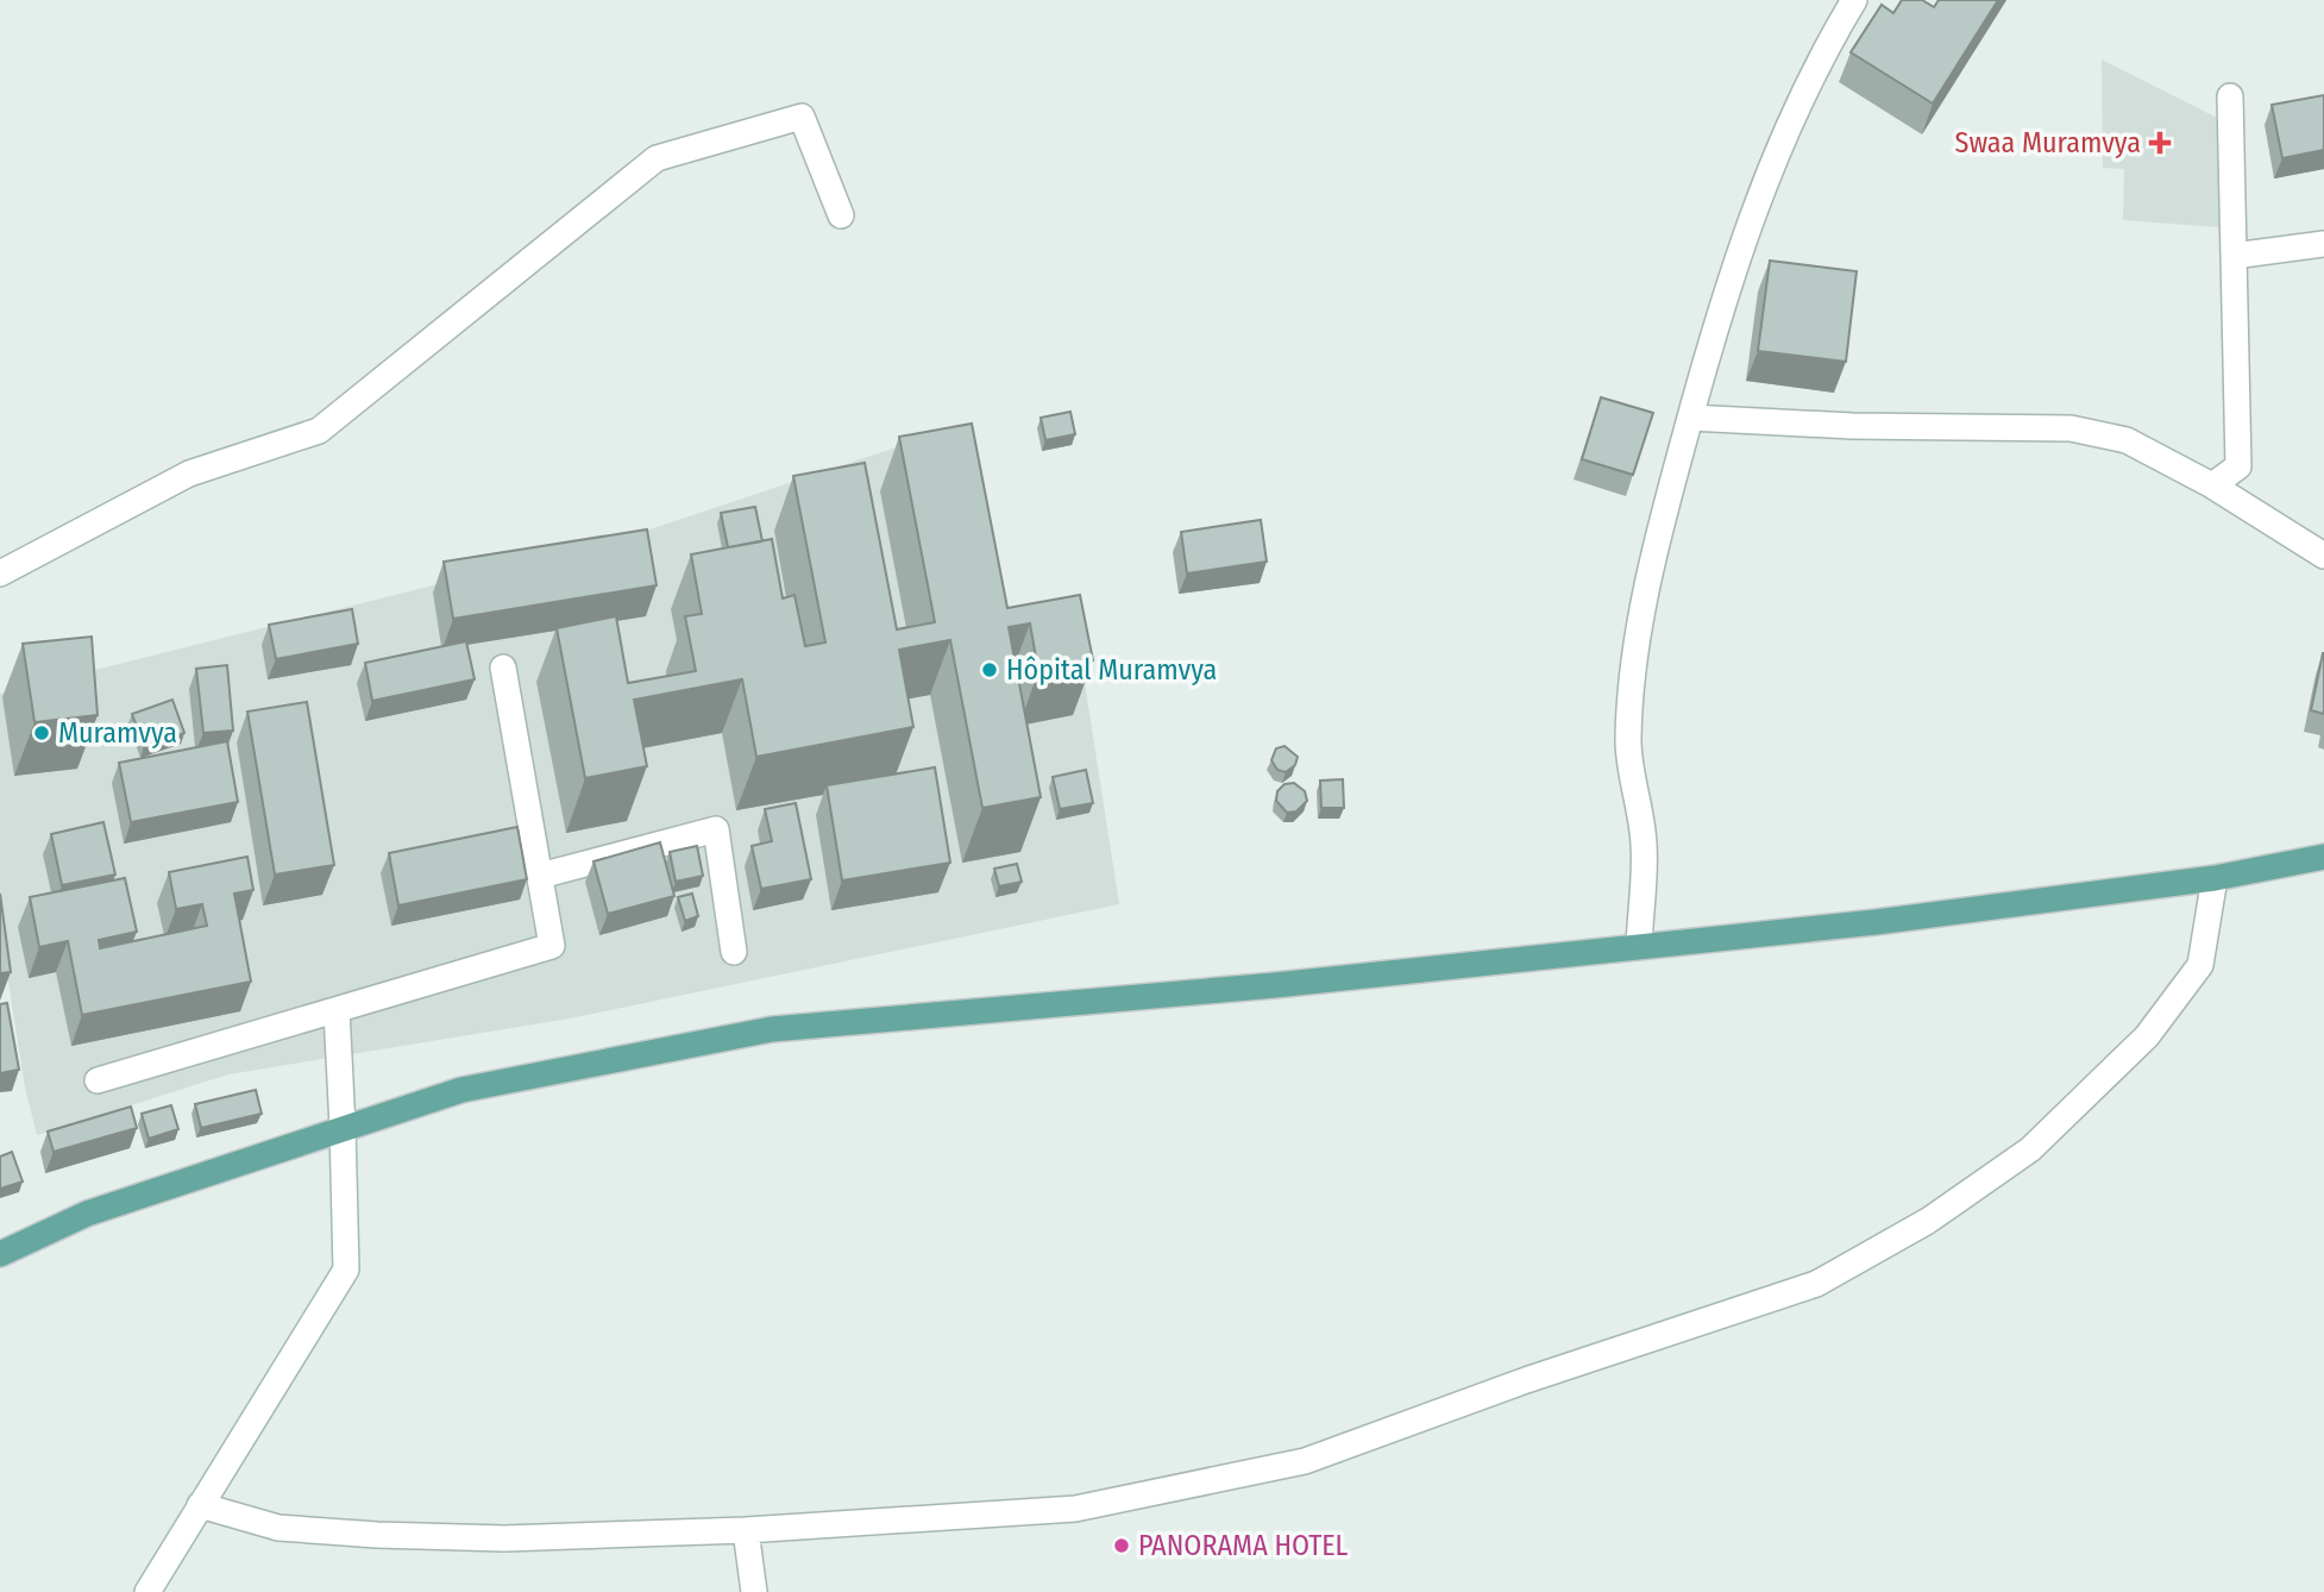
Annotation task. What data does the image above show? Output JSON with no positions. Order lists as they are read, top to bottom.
{
  "places": {
    "health": ["Swaa Muramvya"],
    "other": ["Hôpital Muramvya", "Muramvya", "PANORAMA HOTEL"]
  }
}
